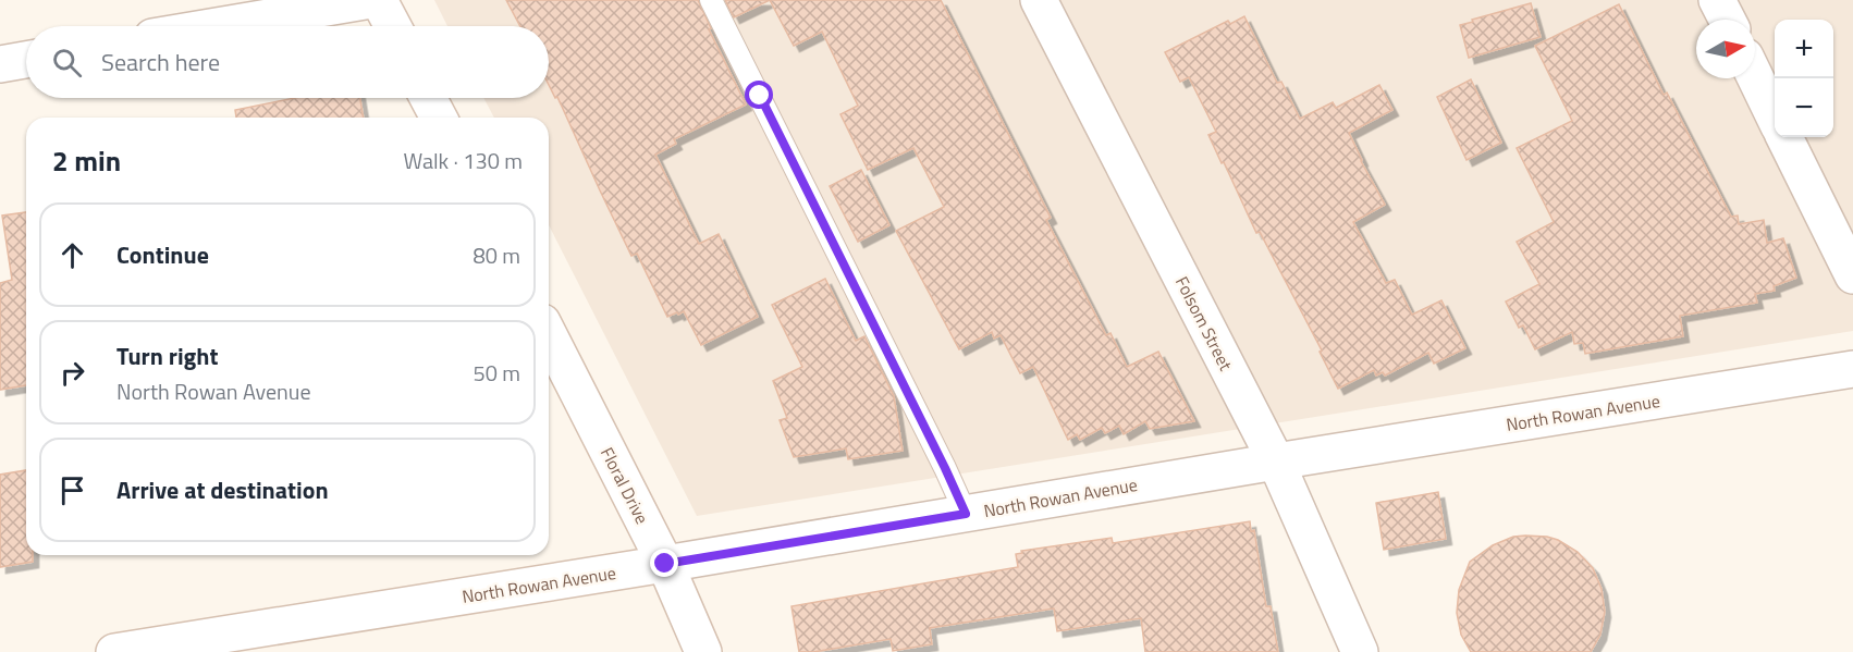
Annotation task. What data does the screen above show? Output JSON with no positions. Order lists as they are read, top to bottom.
{
  "streets": {
    "street": ["Folsom Street", "North Rowan Avenue", "Floral Drive"]
  },
  "crossings": [
    ["Folsom Street", "North Rowan Avenue"],
    ["North Rowan Avenue", "Floral Drive"]
  ],
  "north": "right",
  "page": {
    "map_buttons": ["+", "−"],
    "search": "Search here",
    "heading": ["2 min", "Walk · 130 m"],
    "list": [
      ["Continue", "80 m"],
      ["Turn right", "North Rowan Avenue", "50 m"],
      "Arrive at destination"
    ]
  }
}
